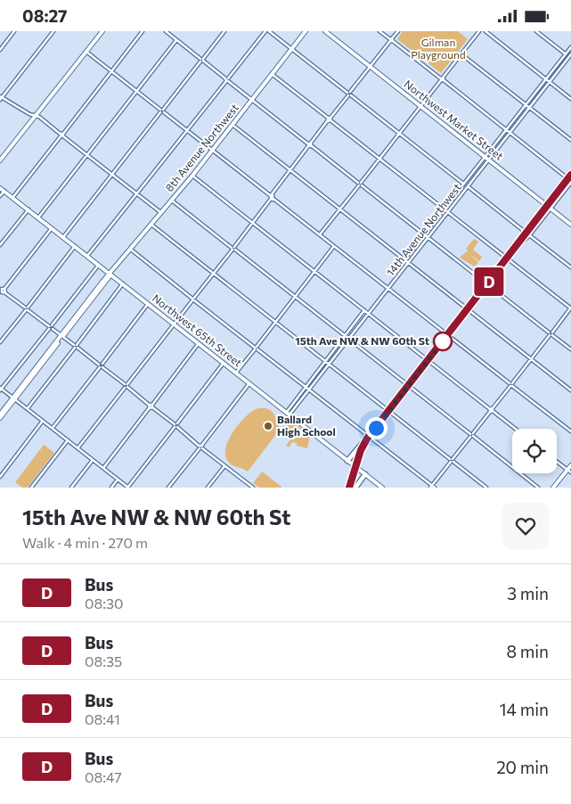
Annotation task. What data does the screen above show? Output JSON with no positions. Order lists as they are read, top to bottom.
{
  "streets": {
    "main road": ["Northwest Market Street", "8th Avenue Northwest", "Northwest 65th Street"],
    "street": ["14th Avenue Northwest"]
  },
  "crossings": [
    ["Northwest Market Street", "14th Avenue Northwest"],
    ["8th Avenue Northwest", "Northwest 65th Street"],
    ["14th Avenue Northwest", "Northwest 65th Street"]
  ],
  "parks": ["Gilman Playground"],
  "places": ["15th Ave NW & NW 60th St", "Ballard High School"],
  "lines": ["bus line D"],
  "page": {
    "status": "08:27",
    "on_map": "D",
    "heading": ["15th Ave NW & NW 60th St", "Walk · 4 min · 270 m"],
    "list": [
      {
        "mark": "D",
        "name": "Bus",
        "note": "08:30",
        "value": "3 min"
      },
      {
        "mark": "D",
        "name": "Bus",
        "note": "08:35",
        "value": "8 min"
      },
      {
        "mark": "D",
        "name": "Bus",
        "note": "08:41",
        "value": "14 min"
      },
      {
        "mark": "D",
        "name": "Bus",
        "note": "08:47",
        "value": "20 min"
      }
    ]
  }
}
